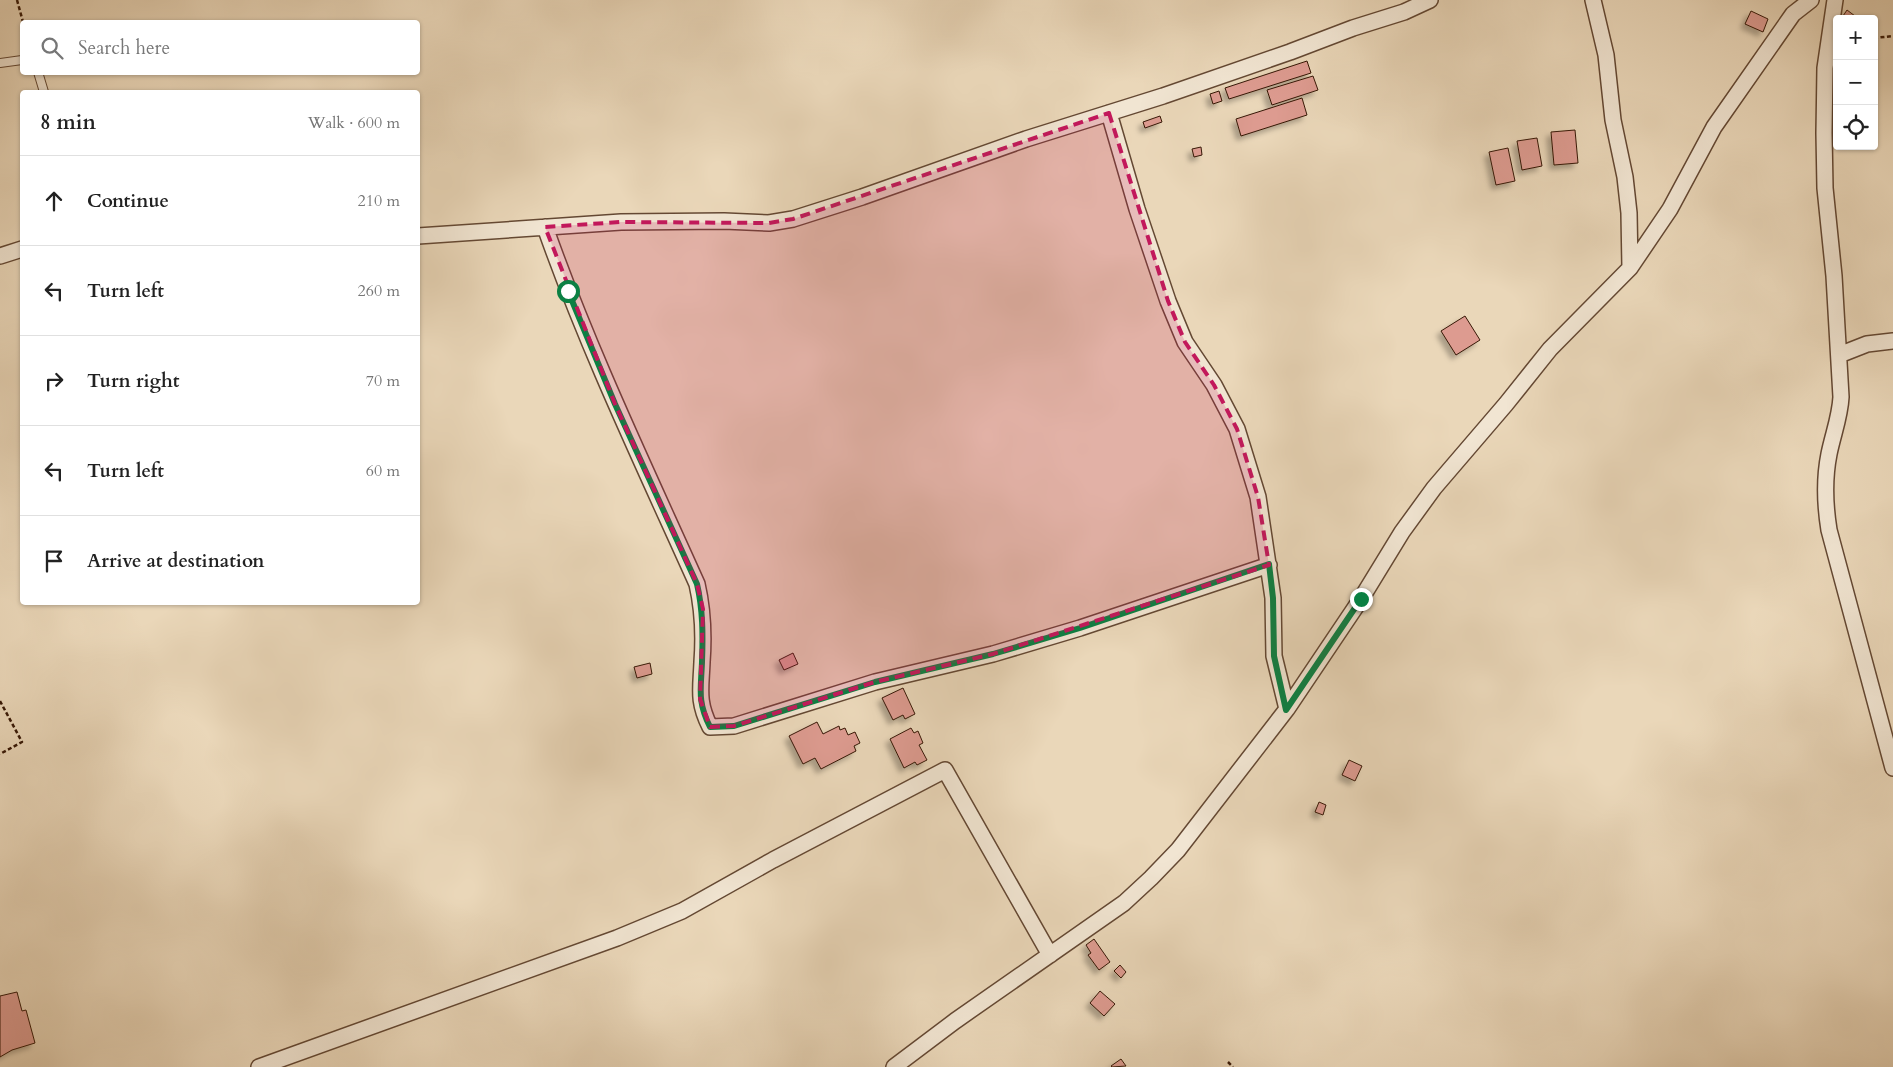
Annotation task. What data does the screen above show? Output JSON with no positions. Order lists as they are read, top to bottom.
{
  "page": {
    "map_buttons": ["+", "−"],
    "search": "Search here",
    "heading": ["8 min", "Walk · 600 m"],
    "list": [
      ["Continue", "210 m"],
      ["Turn left", "260 m"],
      ["Turn right", "70 m"],
      ["Turn left", "60 m"],
      "Arrive at destination"
    ]
  }
}
